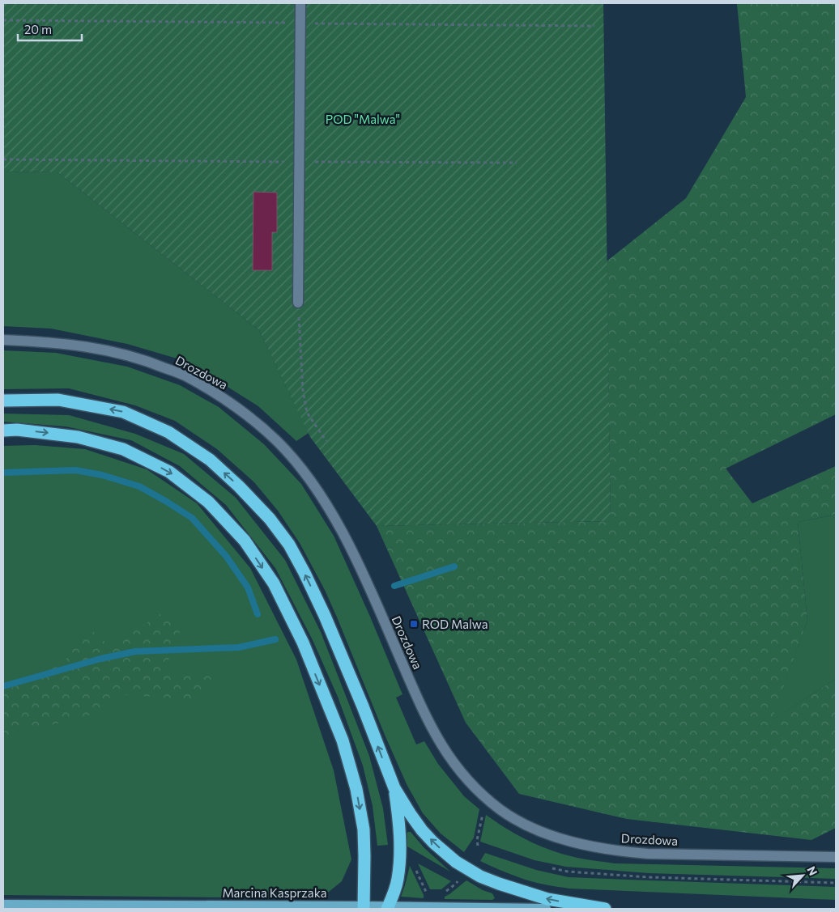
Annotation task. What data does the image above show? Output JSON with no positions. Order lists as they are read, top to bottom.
{
  "streets": {
    "main road": ["Marcina Kasprzaka"],
    "street": ["Drozdowa"]
  },
  "parks": ["POD \"Malwa\""],
  "places": {
    "transit": ["ROD Malwa"]
  },
  "scale_bar": "20 m",
  "north": "top right"
}
